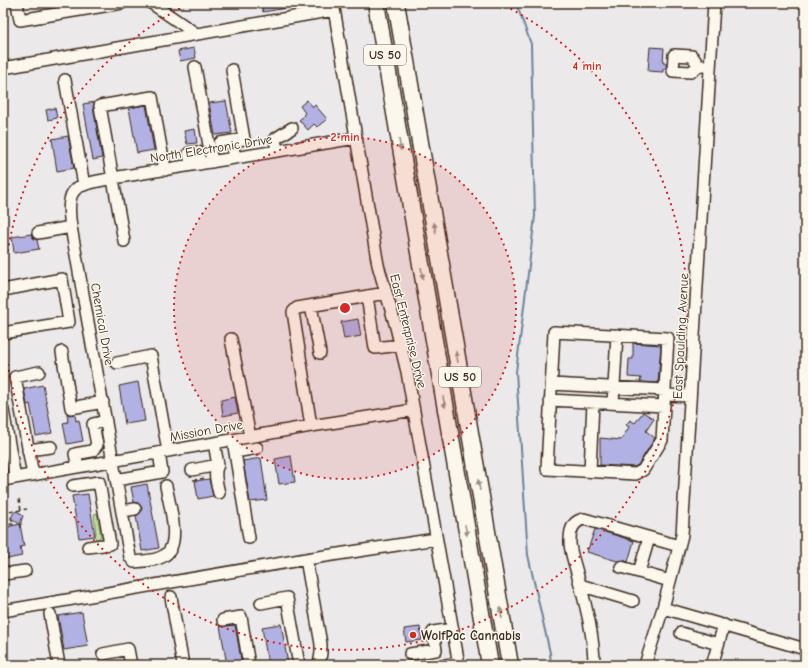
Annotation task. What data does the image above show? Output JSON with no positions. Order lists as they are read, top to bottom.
{
  "streets": {
    "highway": ["US 50"],
    "street": [
      "North Electronic Drive",
      "Chemical Drive",
      "East Enterprise Drive",
      "East Spaulding Avenue",
      "Mission Drive"
    ]
  },
  "crossings": [
    ["North Electronic Drive", "Chemical Drive"],
    ["North Electronic Drive", "East Enterprise Drive"],
    ["Chemical Drive", "Mission Drive"],
    ["East Enterprise Drive", "Mission Drive"]
  ],
  "places": ["WolfPac Cannabis"],
  "rings": ["4 min", "2 min"]
}
